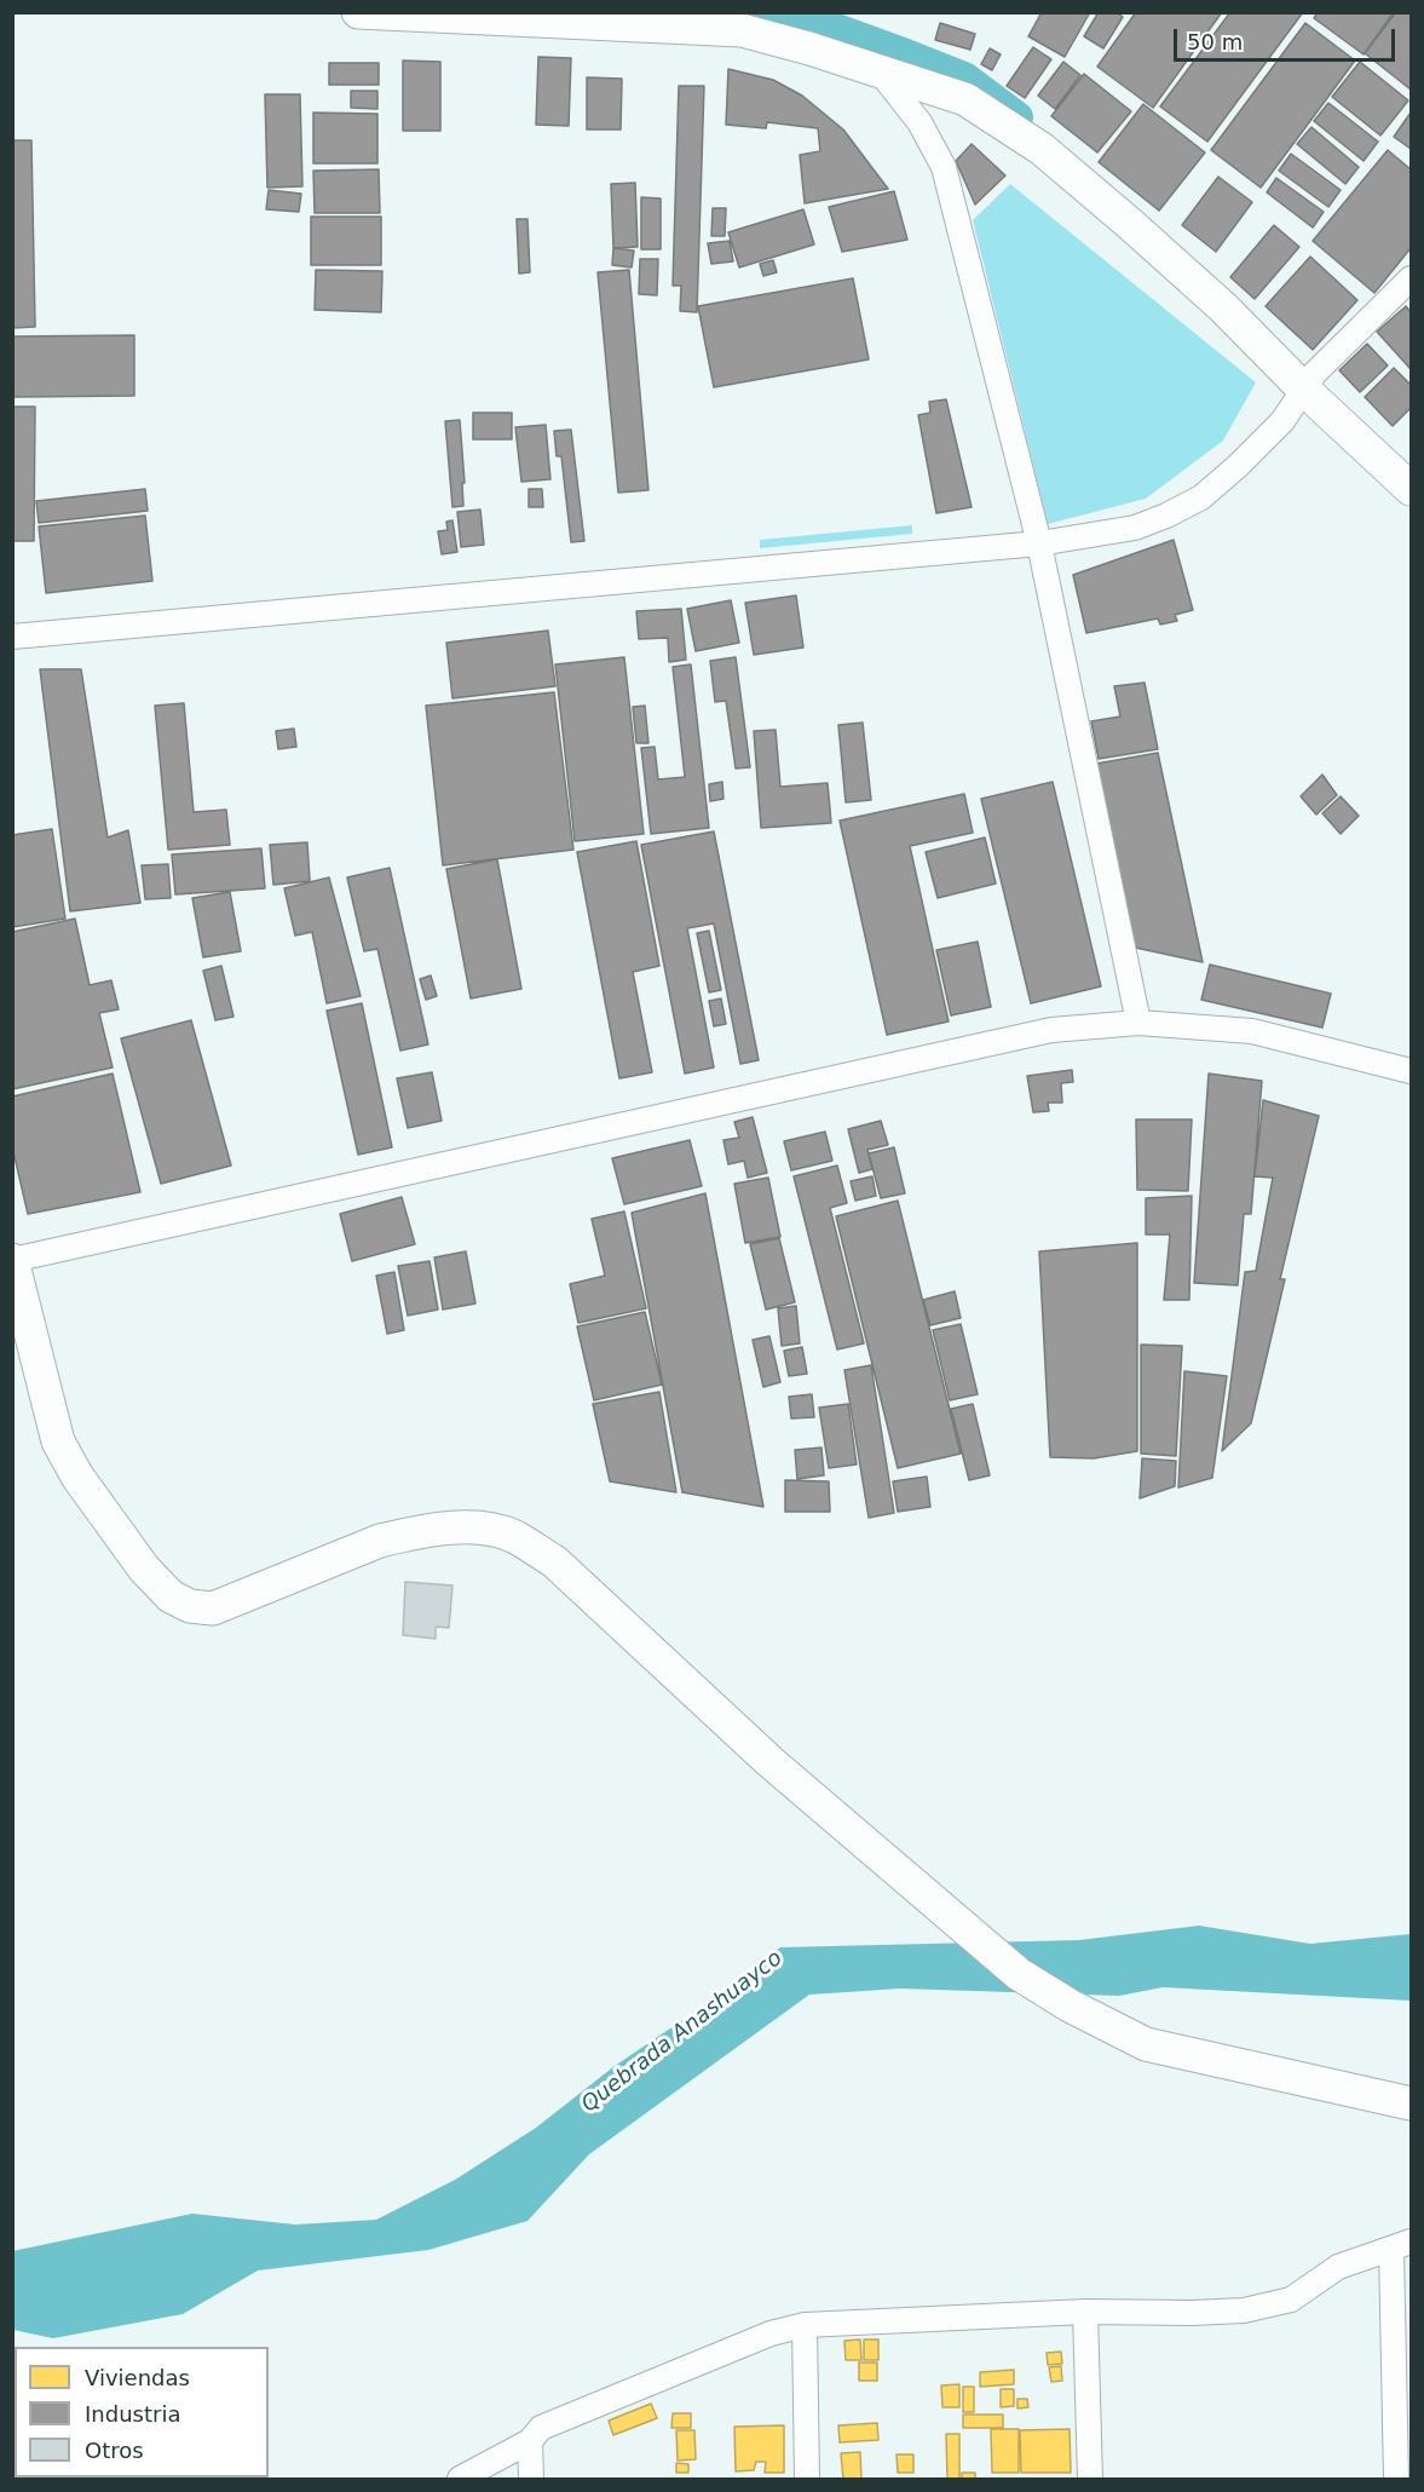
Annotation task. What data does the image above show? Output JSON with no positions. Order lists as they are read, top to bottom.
{
  "water": ["Quebrada Anashuayco"],
  "legend": ["Viviendas", "Industria", "Otros"],
  "scale_bar": "50 m"
}
